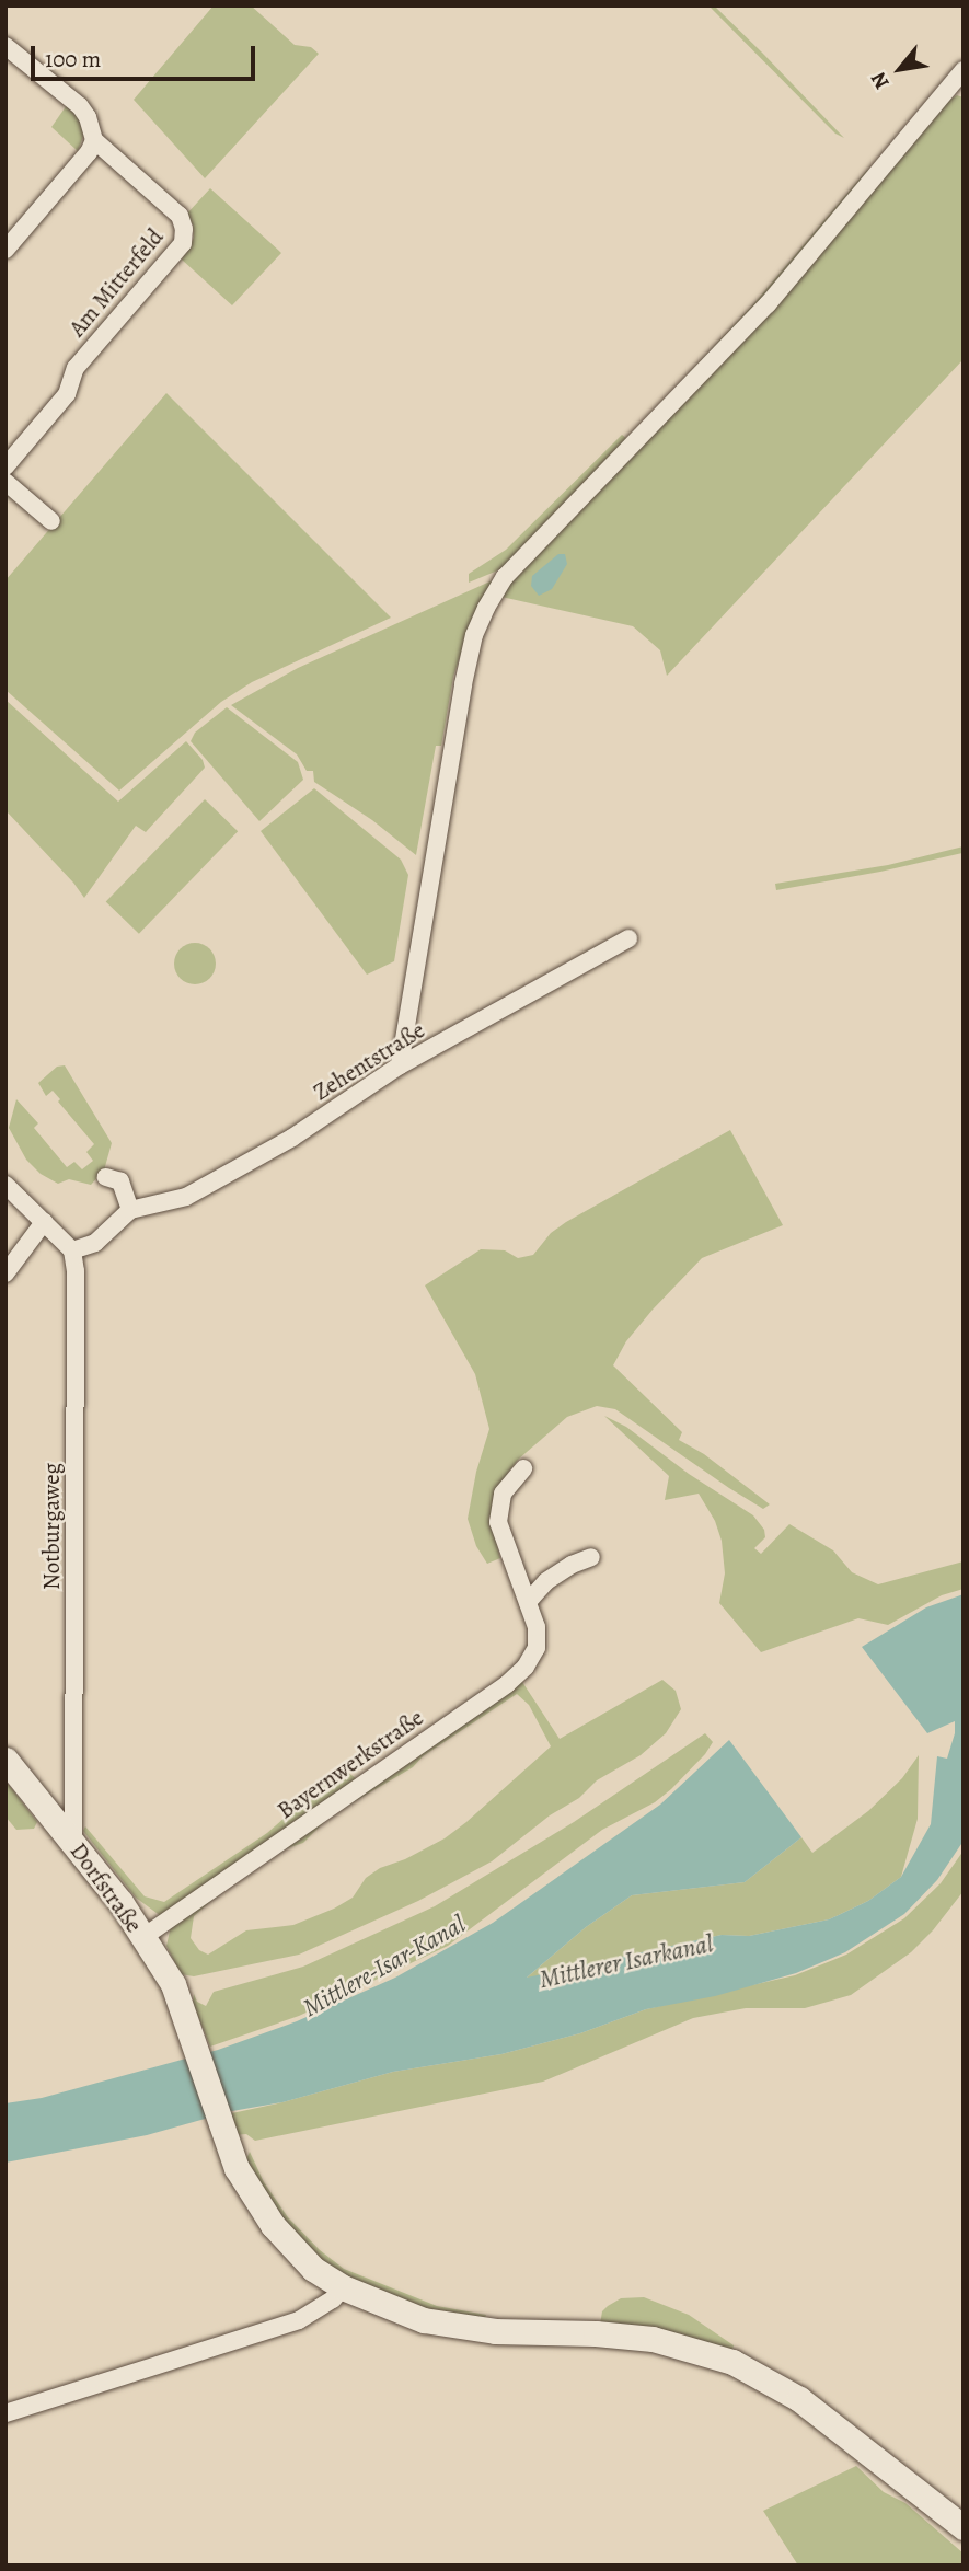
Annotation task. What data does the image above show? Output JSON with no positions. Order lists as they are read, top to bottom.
{
  "streets": {
    "street": [
      "Am Mitterfeld",
      "Zehentstraße",
      "Notburgaweg",
      "Bayernwerkstraße",
      "Dorfstraße"
    ]
  },
  "crossings": [
    ["Notburgaweg", "Dorfstraße"],
    ["Bayernwerkstraße", "Dorfstraße"]
  ],
  "water": ["Mittlerer Isarkanal", "Mittlere-Isar-Kanal"],
  "scale_bar": "100 m",
  "north": "bottom left"
}
